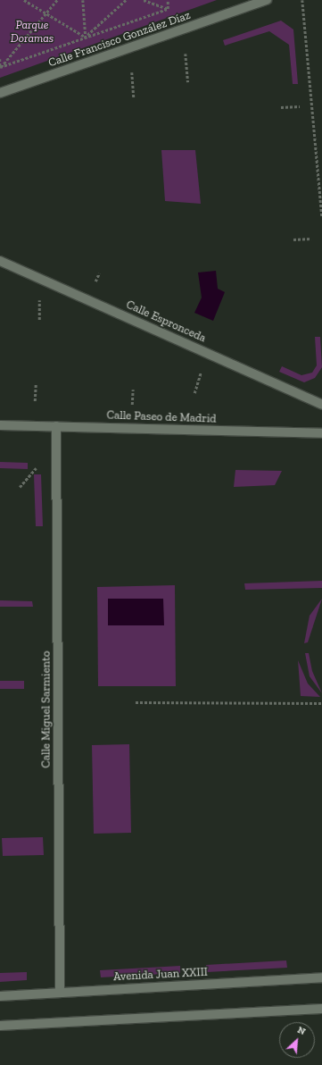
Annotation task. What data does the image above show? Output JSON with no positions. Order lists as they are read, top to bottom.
{
  "streets": {
    "street": [
      "Calle Francisco González Díaz",
      "Calle Espronceda",
      "Calle Paseo de Madrid",
      "Calle Miguel Sarmiento",
      "Avenida Juan XXIII"
    ]
  },
  "crossings": [
    ["Calle Paseo de Madrid", "Calle Miguel Sarmiento"],
    ["Calle Miguel Sarmiento", "Avenida Juan XXIII"]
  ],
  "parks": ["Parque Doramas"],
  "north": "top right"
}
